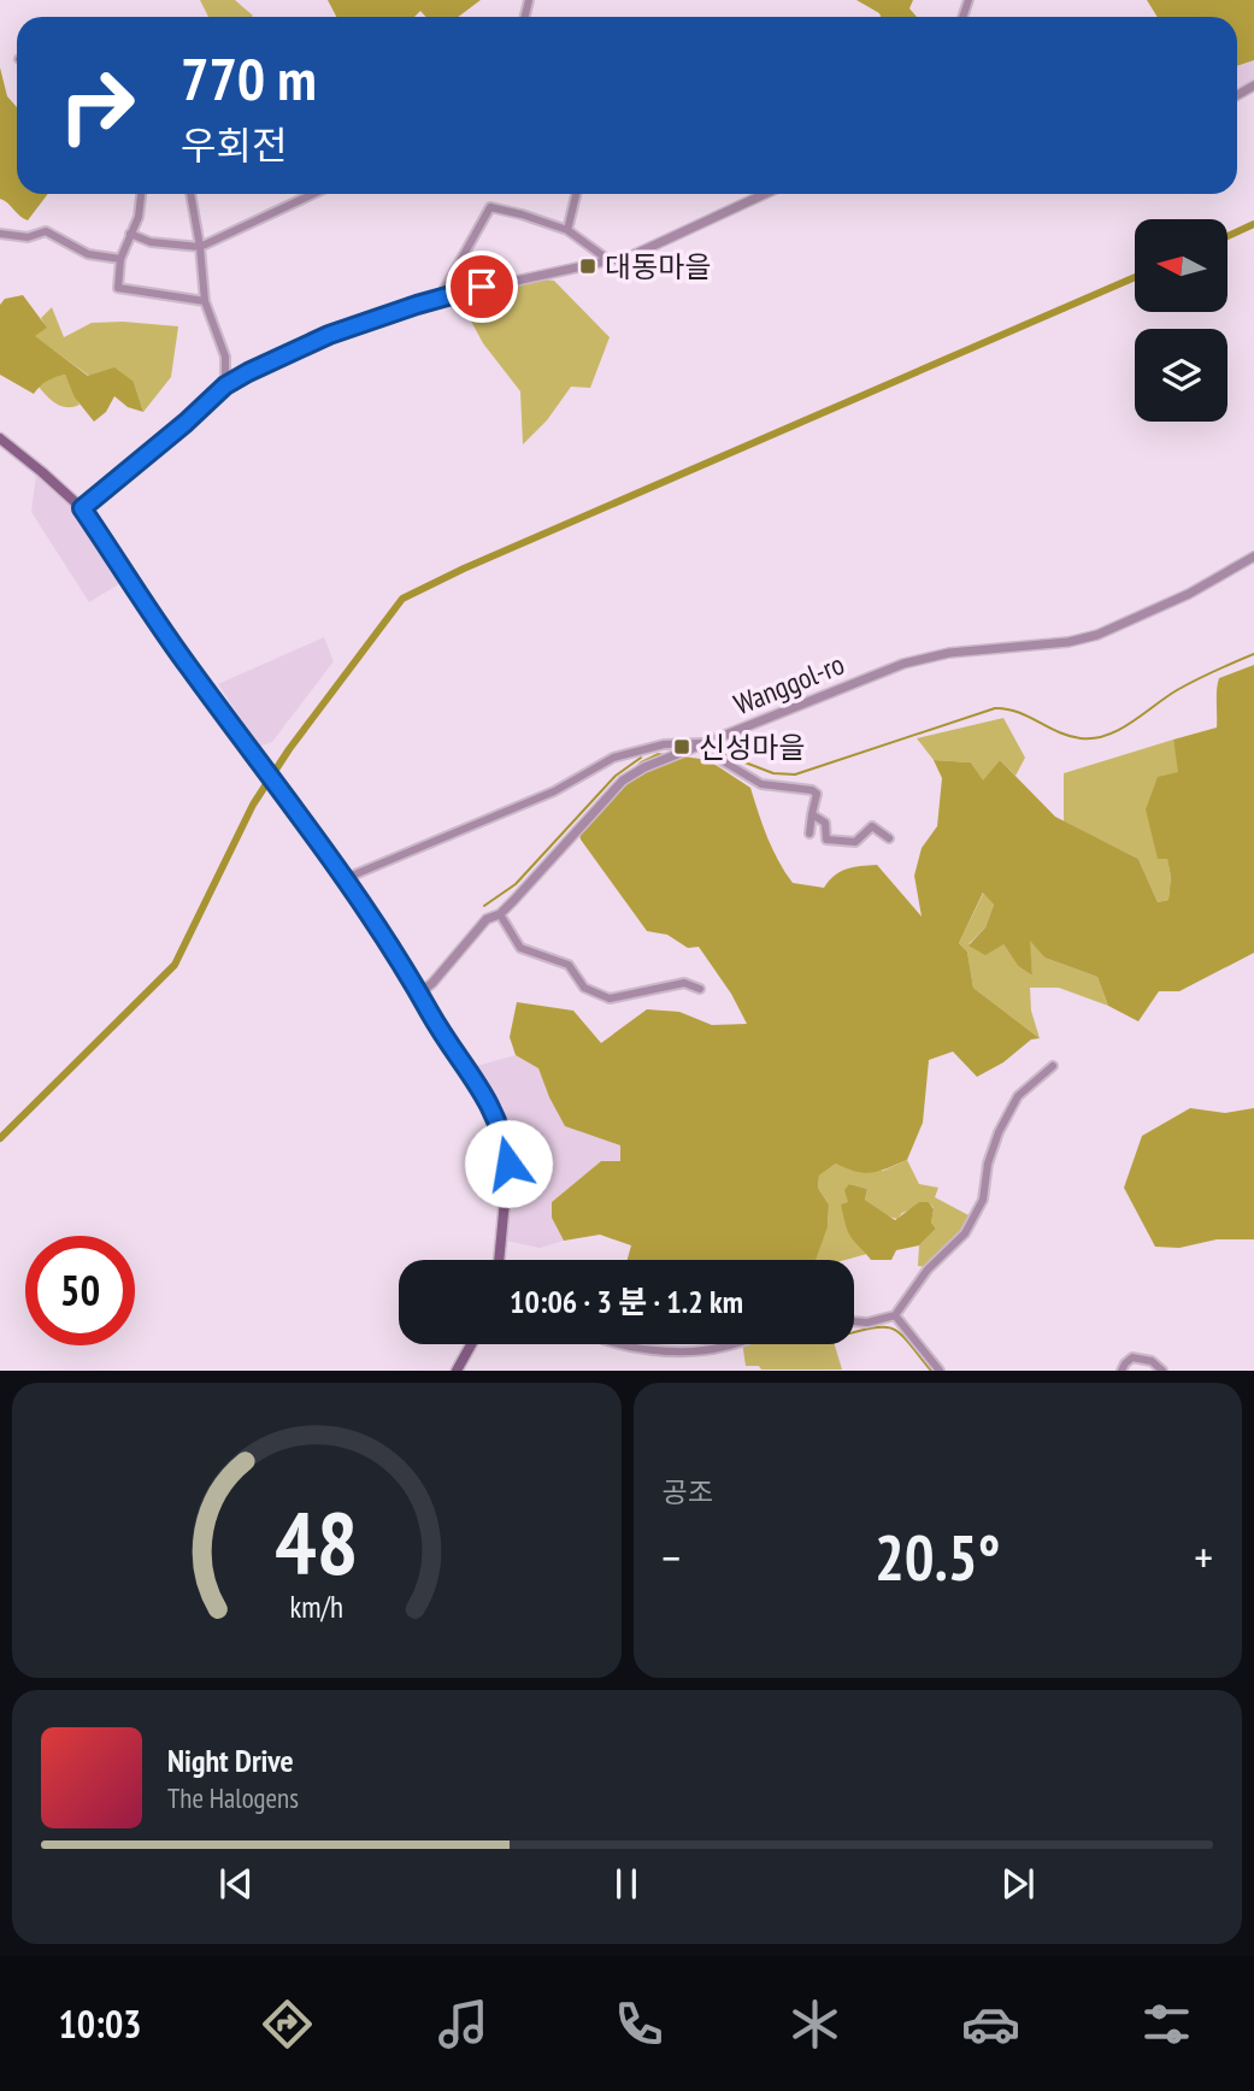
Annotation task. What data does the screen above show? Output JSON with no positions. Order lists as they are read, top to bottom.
{
  "streets": {
    "street": ["Wanggol-ro"]
  },
  "places": {
    "transit": ["대동마을", "신성마을"]
  },
  "north": "left",
  "page": {
    "turn": ["770 m", "우회전"],
    "limit": "50",
    "trip": "10:06 · 3 분 · 1.2 km",
    "tile": "공조",
    "heat": ["−", "20.5°", "+"],
    "song": ["Night Drive", "The Halogens"],
    "tabs": "10:03",
    "gauge": ["48", "km/h"]
  }
}
